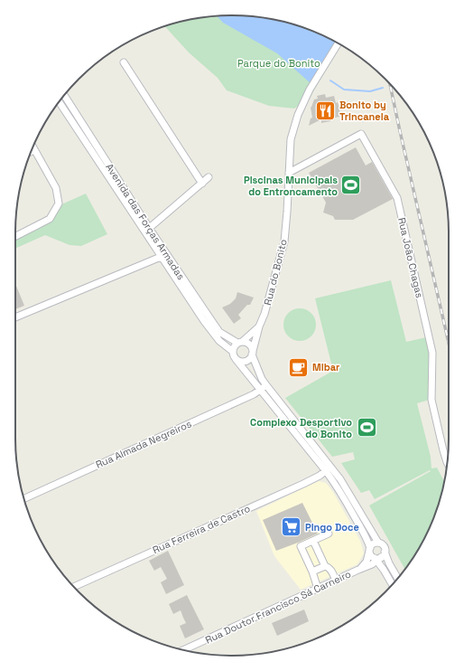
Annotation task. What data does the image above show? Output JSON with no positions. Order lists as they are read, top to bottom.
{
  "streets": {
    "street": [
      "Avenida das Forças Armadas",
      "Rua João Chagas",
      "Rua do Bonito",
      "Rua Almada Negreiros",
      "Rua Ferreira de Castro",
      "Rua Doutor Francisco Sá Carneiro"
    ]
  },
  "crossings": [
    ["Avenida das Forças Armadas", "Rua do Bonito"],
    ["Rua João Chagas", "Rua do Bonito"]
  ],
  "parks": ["Parque do Bonito"],
  "places": {
    "restaurant": ["Bonito by Trincanela"],
    "sports": ["Piscinas Municipais do Entroncamento", "Complexo Desportivo do Bonito"],
    "cafe": ["Mibar"],
    "supermarket": ["Pingo Doce"]
  }
}
